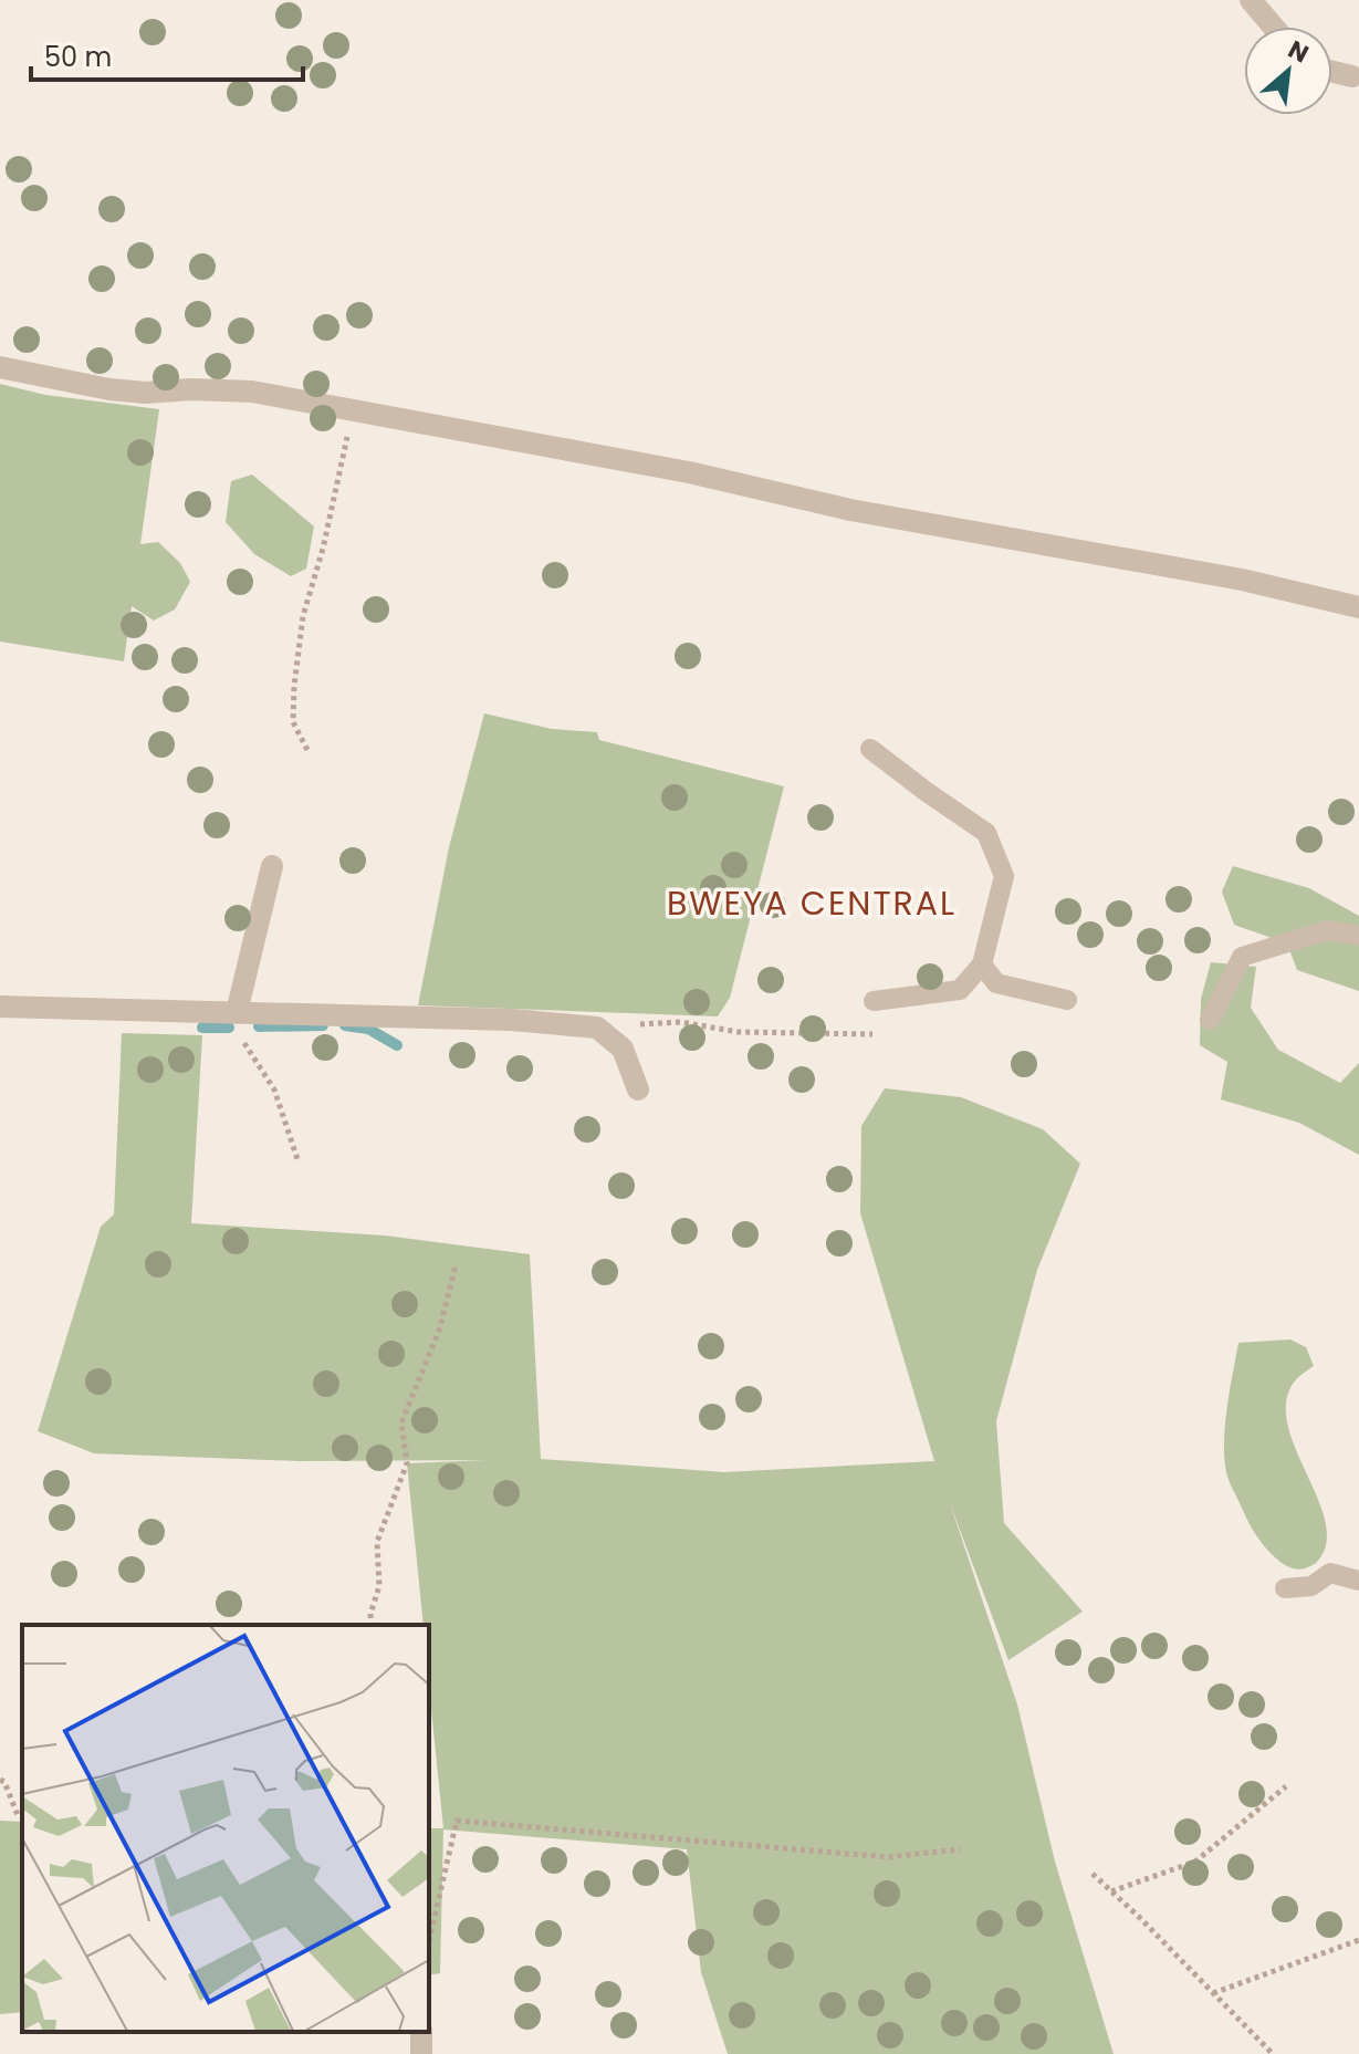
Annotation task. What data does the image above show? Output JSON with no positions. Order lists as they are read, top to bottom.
{
  "districts": ["BWEYA CENTRAL"],
  "scale_bar": "50 m",
  "north": "top right"
}
